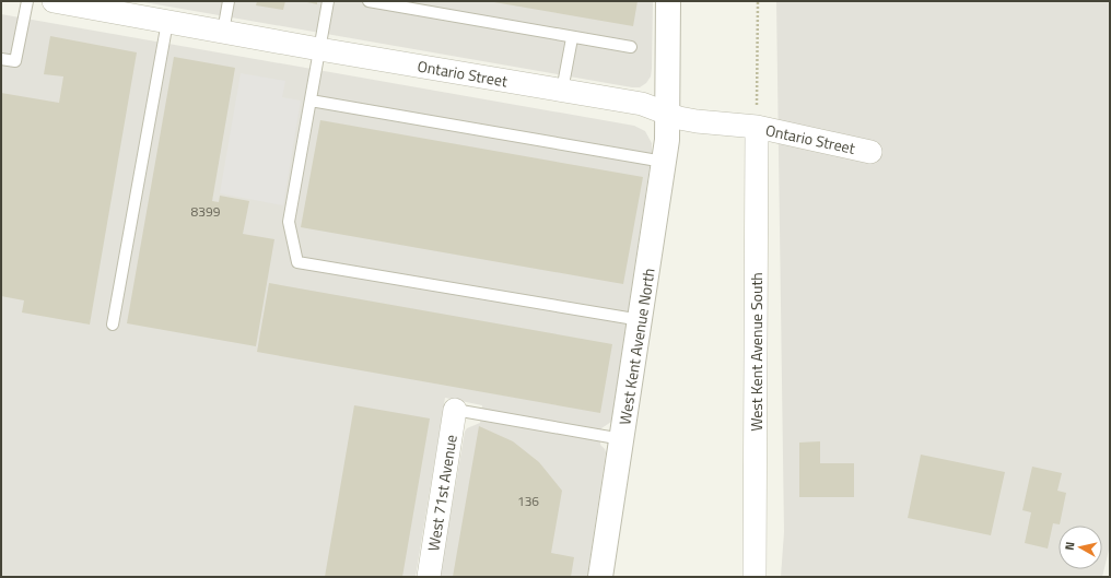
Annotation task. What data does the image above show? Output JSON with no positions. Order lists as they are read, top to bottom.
{
  "streets": {
    "street": [
      "Ontario Street",
      "West Kent Avenue North",
      "West Kent Avenue South",
      "West 71st Avenue"
    ]
  },
  "crossings": [
    ["Ontario Street", "West Kent Avenue North"],
    ["Ontario Street", "West Kent Avenue South"]
  ],
  "house_numbers": ["8399", "136"],
  "north": "left"
}
